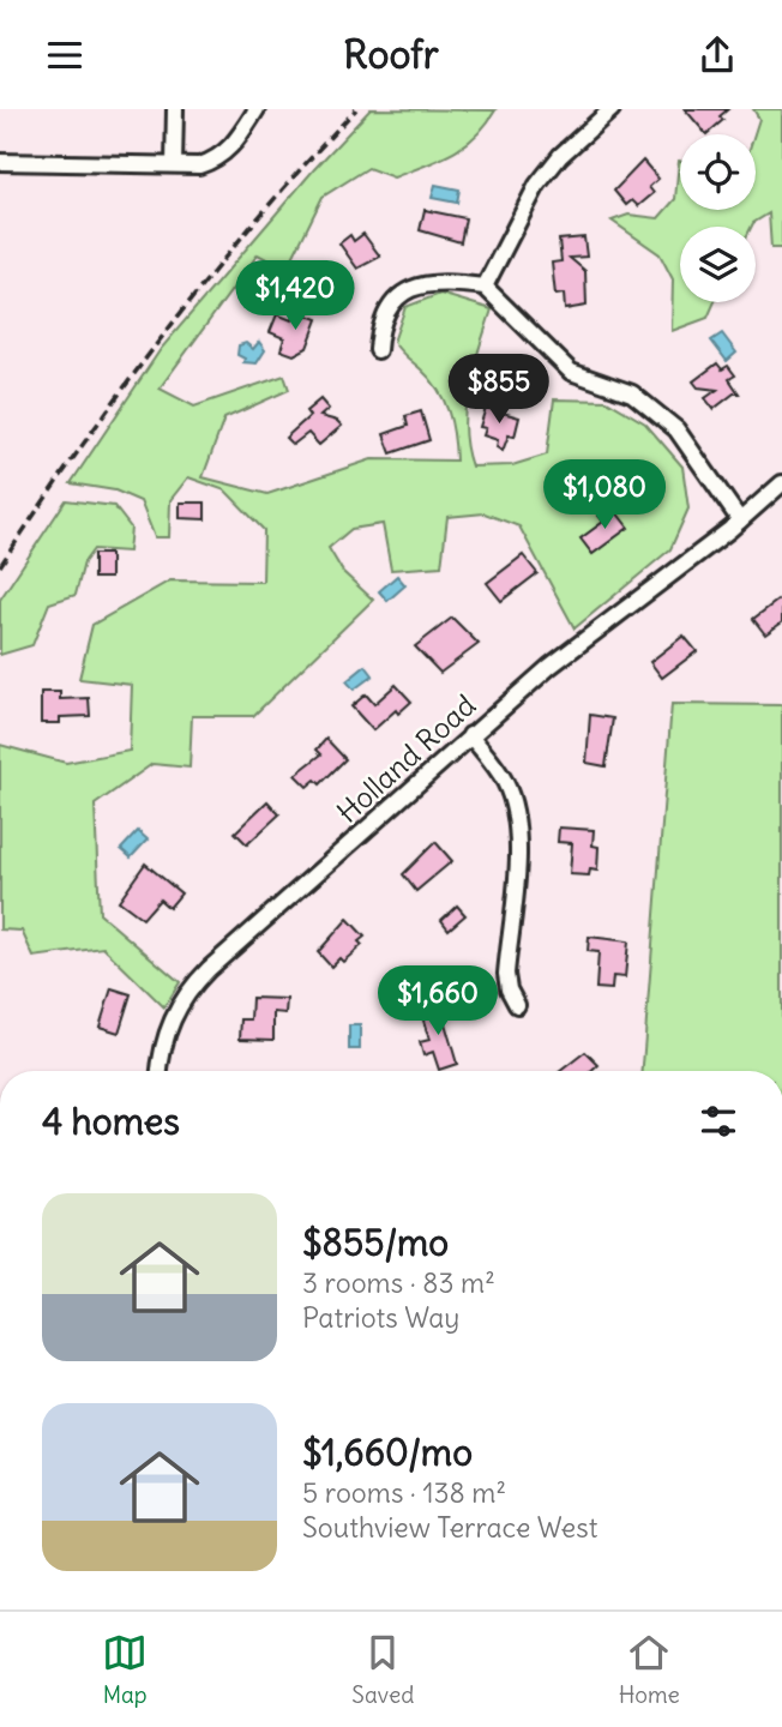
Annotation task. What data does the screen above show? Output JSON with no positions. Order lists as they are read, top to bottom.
{
  "streets": {
    "street": ["Holland Road"]
  },
  "page": {
    "header": "Roofr",
    "price": [
      "$1,420",
      "$855",
      "$1,080",
      "$1,660"
    ],
    "heading": "4 homes",
    "list": [
      {
        "name": "$855/mo",
        "note": "3 rooms · 83 m² · Patriots Way"
      },
      {
        "name": "$1,660/mo",
        "note": "5 rooms · 138 m² · Southview Terrace West"
      }
    ],
    "tabs": ["Map", "Saved", "Home"]
  }
}
